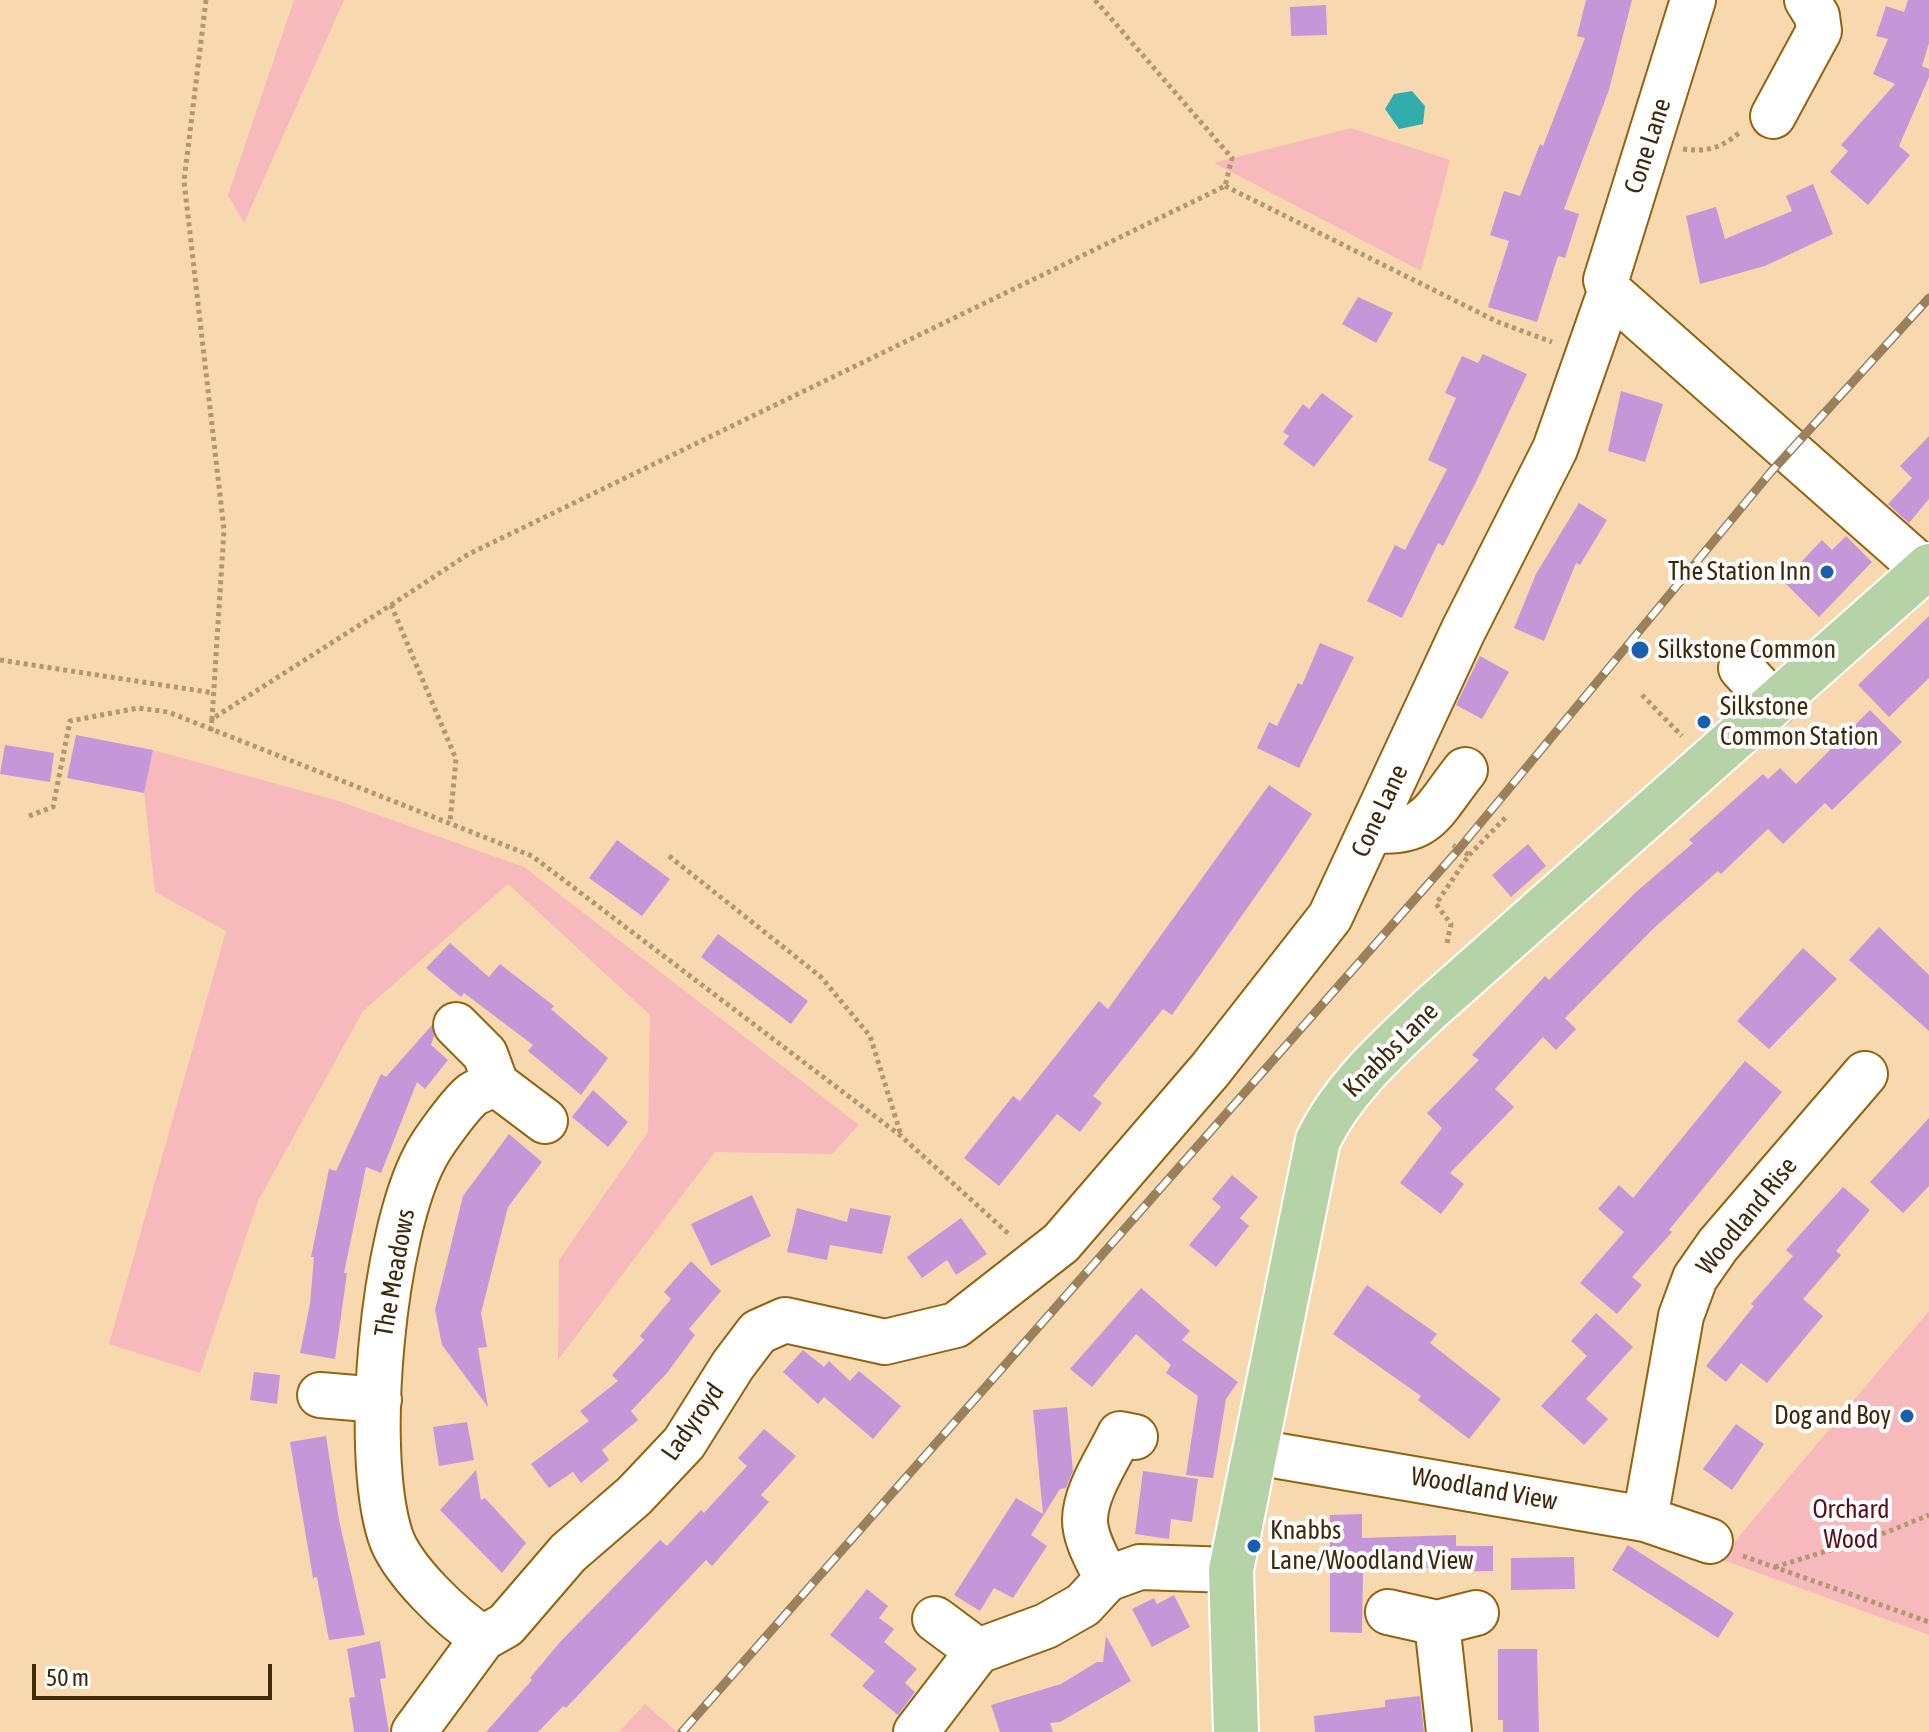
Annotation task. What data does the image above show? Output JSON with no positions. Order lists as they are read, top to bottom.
{
  "streets": {
    "main road": ["Knabbs Lane"],
    "street": [
      "Cone Lane",
      "Woodland Rise",
      "The Meadows",
      "Ladyroyd",
      "Woodland View"
    ]
  },
  "crossings": [
    ["Cone Lane", "Ladyroyd"],
    ["Knabbs Lane", "Woodland View"],
    ["Woodland Rise", "Woodland View"],
    ["The Meadows", "Ladyroyd"]
  ],
  "parks": ["Orchard Wood"],
  "places": [
    "The Station Inn",
    "Silkstone Common",
    "Silkstone Common Station",
    "Dog and Boy",
    "Knabbs Lane/Woodland View"
  ],
  "scale_bar": "50 m"
}
